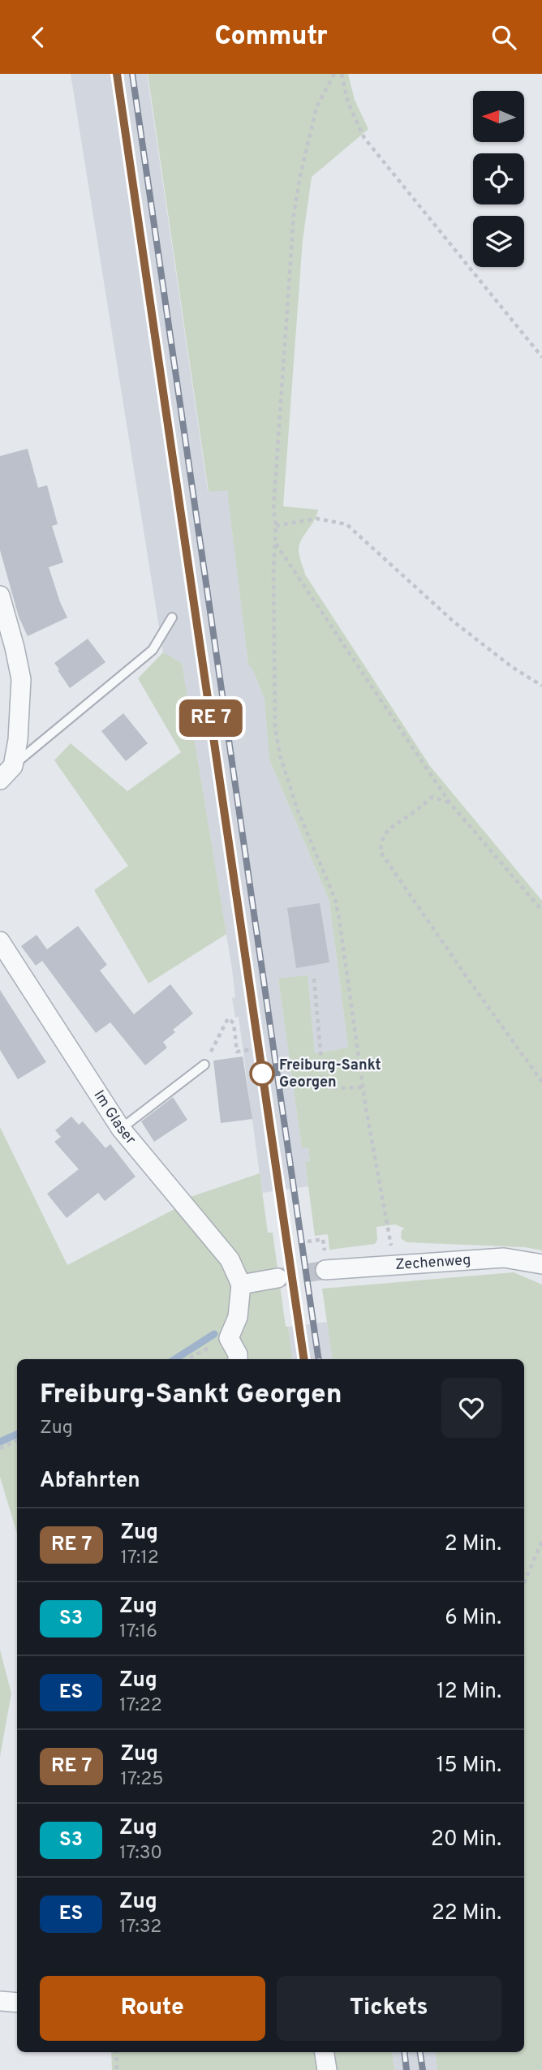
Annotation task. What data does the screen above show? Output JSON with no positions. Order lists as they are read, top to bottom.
{
  "streets": {
    "street": ["Im Glaser", "Zechenweg"]
  },
  "places": ["Freiburg-Sankt Georgen"],
  "north": "left",
  "page": {
    "header": "Commutr",
    "on_map": "RE 7",
    "heading": [
      ["Freiburg-Sankt Georgen", "Zug"],
      "Abfahrten"
    ],
    "list": [
      {
        "mark": "RE 7",
        "name": "Zug",
        "note": "17:12",
        "value": "2 Min."
      },
      {
        "mark": "S3",
        "name": "Zug",
        "note": "17:16",
        "value": "6 Min."
      },
      {
        "mark": "ES",
        "name": "Zug",
        "note": "17:22",
        "value": "12 Min."
      },
      {
        "mark": "RE 7",
        "name": "Zug",
        "note": "17:25",
        "value": "15 Min."
      },
      {
        "mark": "S3",
        "name": "Zug",
        "note": "17:30",
        "value": "20 Min."
      },
      {
        "mark": "ES",
        "name": "Zug",
        "note": "17:32",
        "value": "22 Min."
      }
    ],
    "buttons": ["Route", "Tickets"]
  }
}
